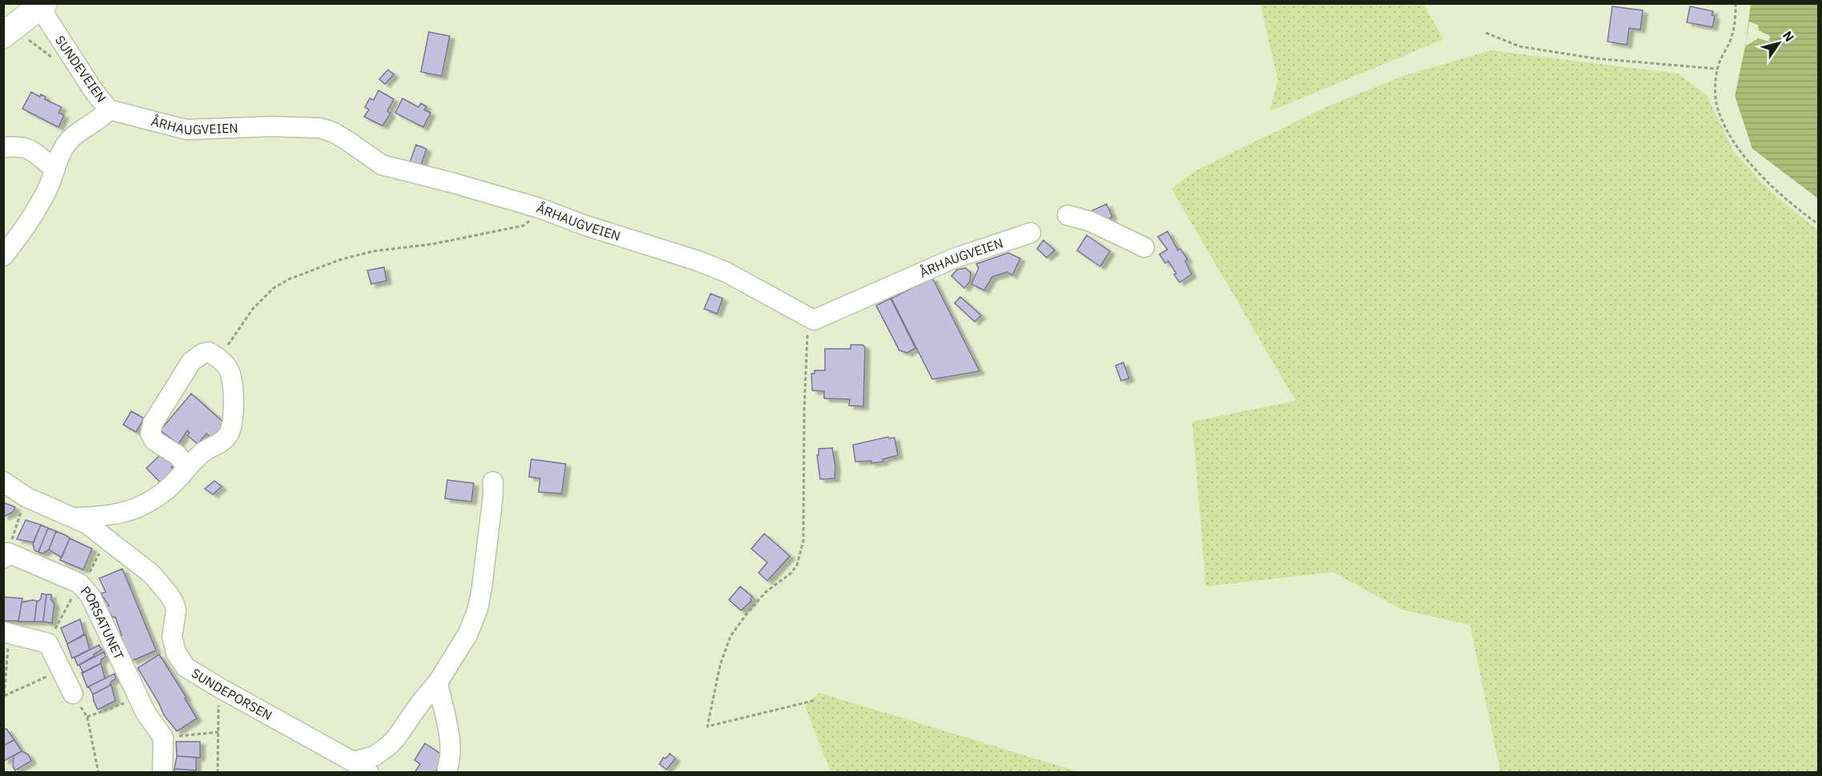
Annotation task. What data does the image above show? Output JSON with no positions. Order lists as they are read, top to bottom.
{
  "streets": {
    "street": [
      "SUNDEVEIEN",
      "ÅRHAUGVEIEN",
      "PORSATUNET",
      "SUNDEPORSEN"
    ]
  },
  "crossings": [
    ["SUNDEVEIEN", "ÅRHAUGVEIEN"]
  ],
  "north": "top right"
}
